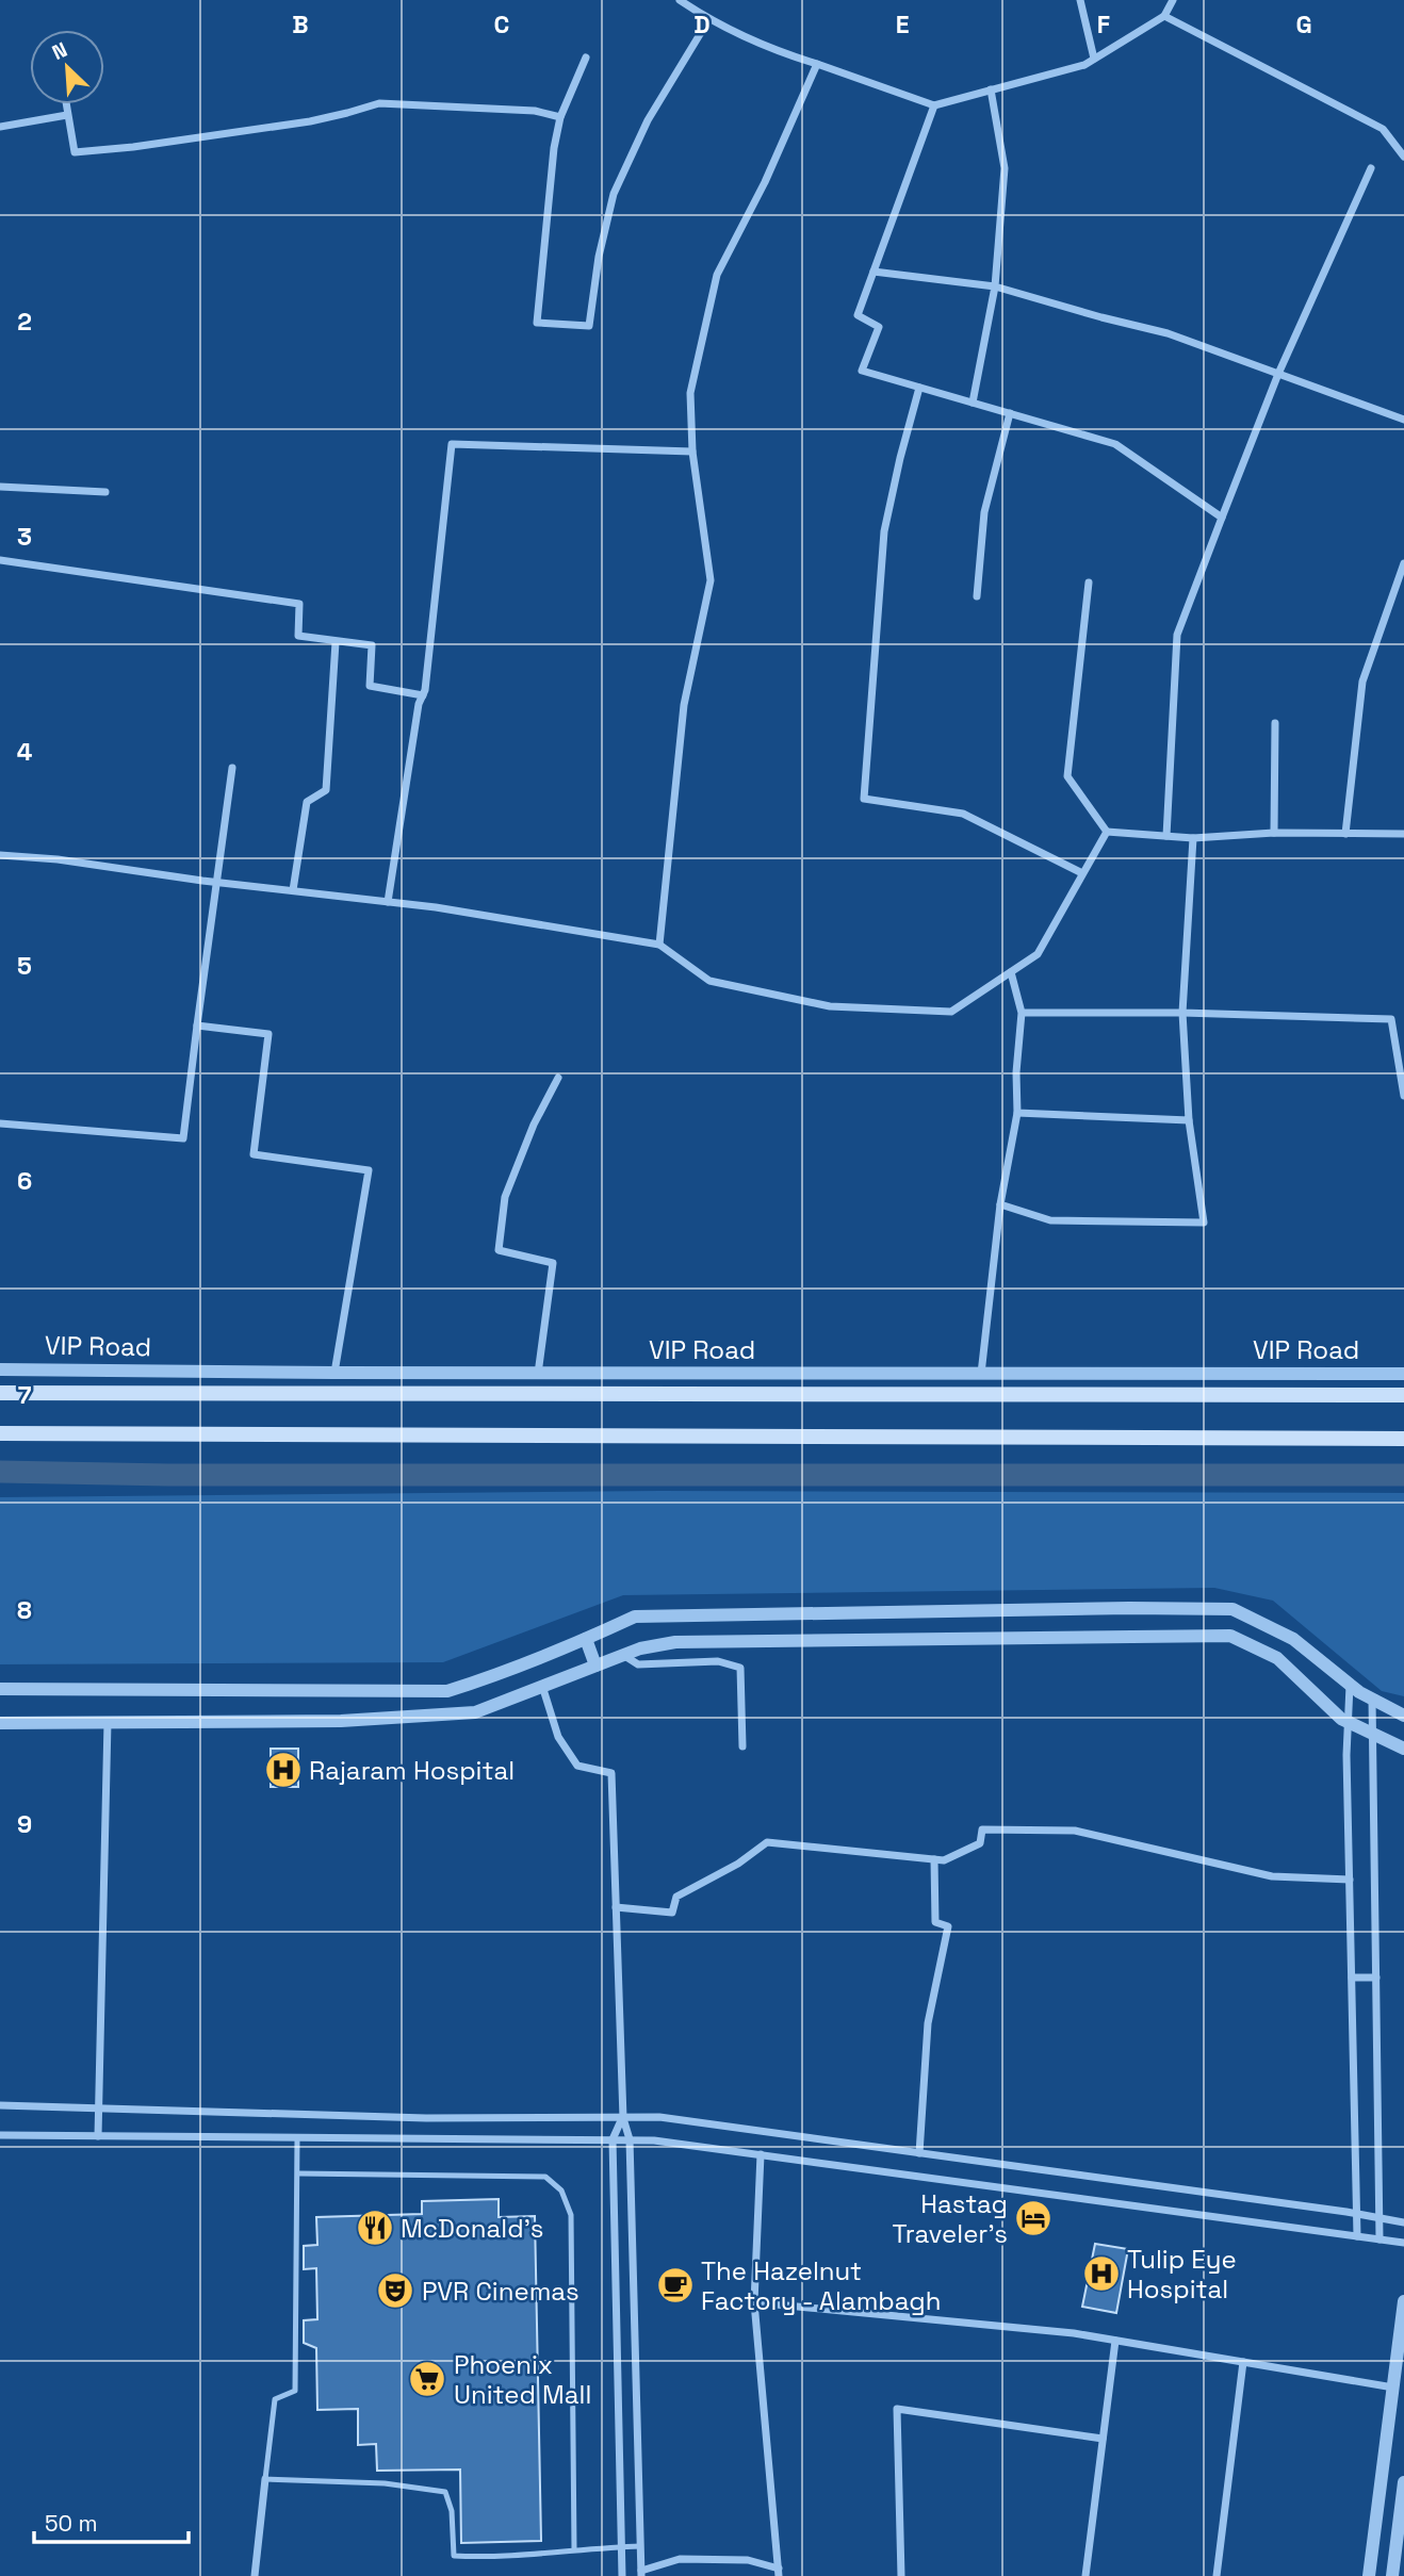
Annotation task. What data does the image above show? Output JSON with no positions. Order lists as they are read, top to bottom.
{
  "streets": {
    "main road": ["VIP Road"]
  },
  "places": {
    "hospital": ["Rajaram Hospital", "Tulip Eye Hospital"],
    "hotel": ["Hastag Traveler's"],
    "restaurant": ["McDonald's"],
    "cafe": ["The Hazelnut Factory - Alambagh"],
    "theatre": ["PVR Cinemas"],
    "supermarket": ["Phoenix United Mall"]
  },
  "scale_bar": "50 m",
  "north": "top left",
  "grid": {
    "columns": [
      "B",
      "C",
      "D",
      "E",
      "F",
      "G"
    ],
    "rows": [
      "2",
      "3",
      "4",
      "5",
      "6",
      "7",
      "8",
      "9"
    ]
  }
}
